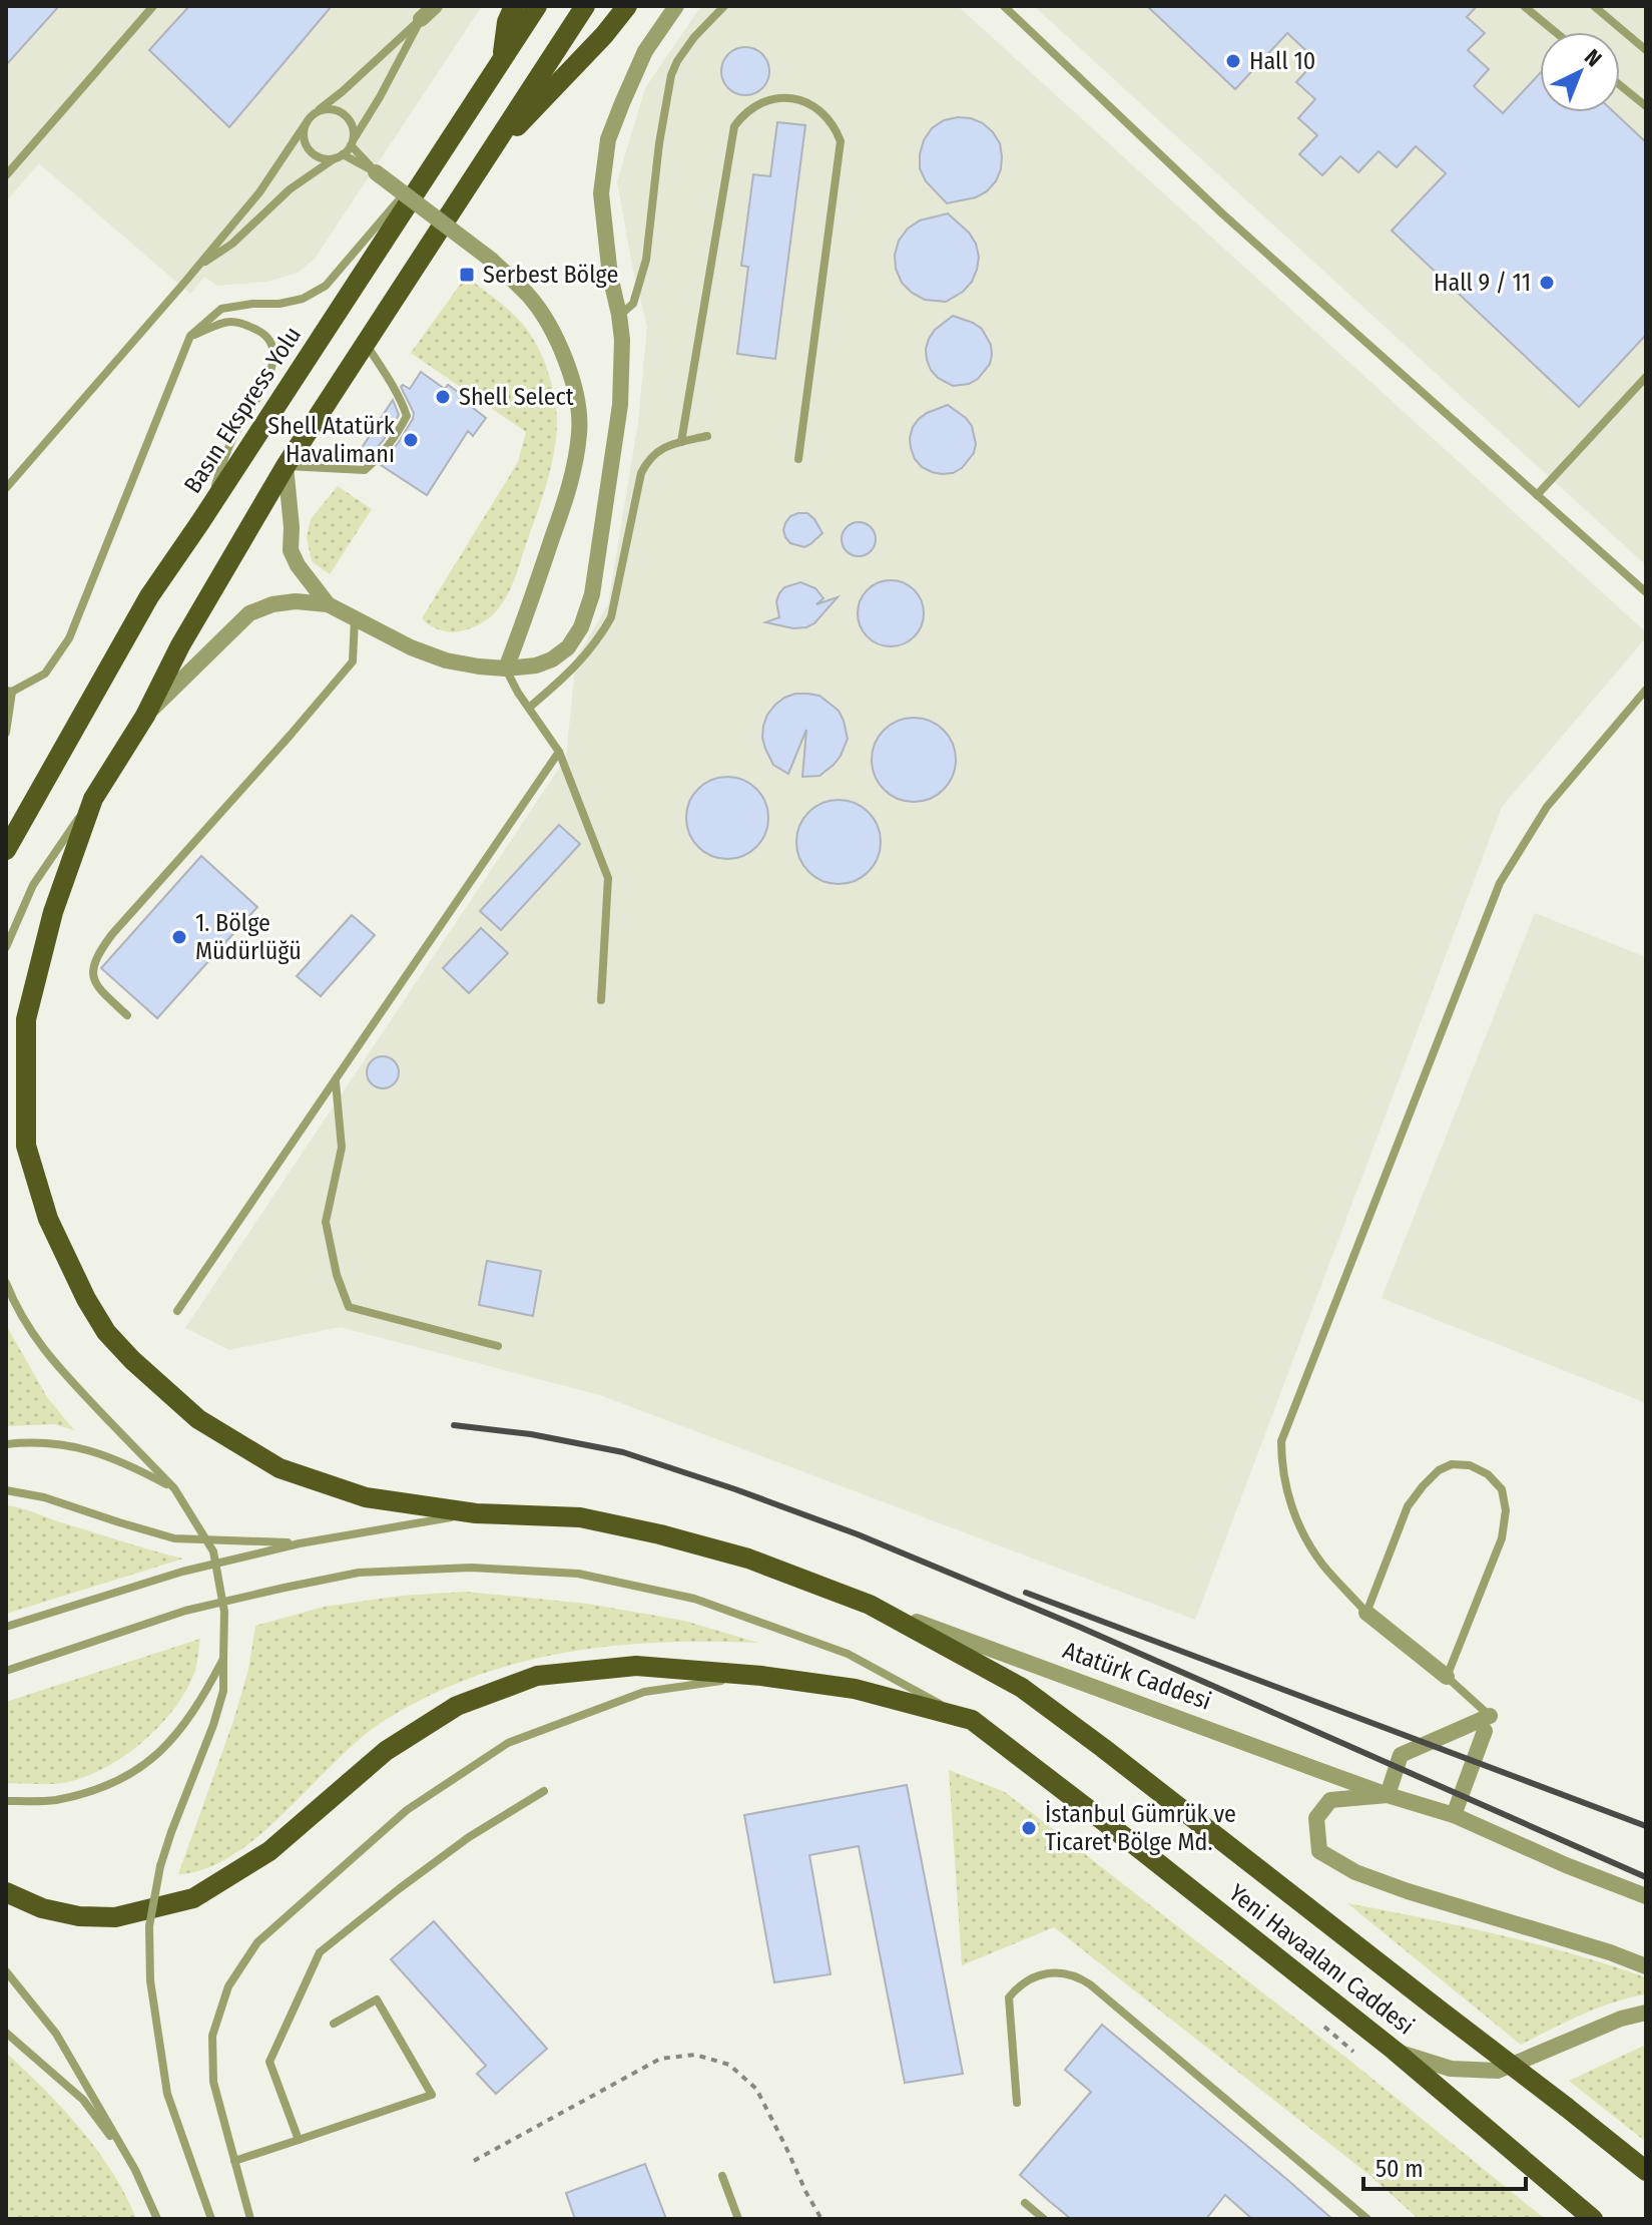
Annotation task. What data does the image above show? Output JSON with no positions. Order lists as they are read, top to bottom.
{
  "streets": {
    "main road": ["Basın Ekspress Yolu", "Yeni Havaalanı Caddesi"],
    "street": ["Atatürk Caddesi"]
  },
  "places": {
    "other": [
      "Hall 10",
      "Hall 9 / 11",
      "Shell Select",
      "Shell Atatürk Havalimanı",
      "1. Bölge Müdürlüğü",
      "İstanbul Gümrük ve Ticaret Bölge Md."
    ],
    "transit": ["Serbest Bölge"]
  },
  "scale_bar": "50 m",
  "north": "top right"
}
